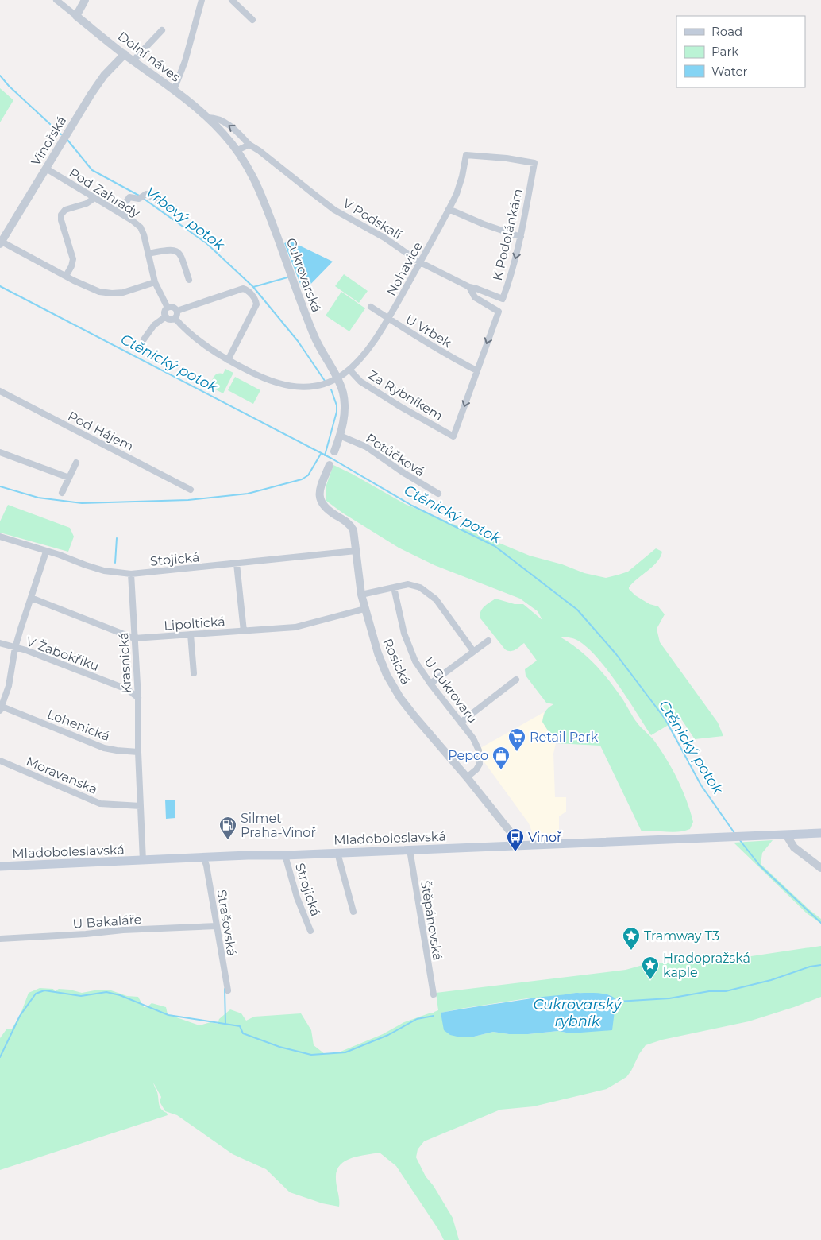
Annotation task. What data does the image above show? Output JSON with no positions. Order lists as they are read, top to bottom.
{
  "streets": {
    "main road": ["Mladoboleslavská"],
    "street": [
      "Dolní náves",
      "Vinořská",
      "Pod Zahrady",
      "V Podskalí",
      "K Podolánkám",
      "Nohavice",
      "Cukrovarská",
      "U Vrbek",
      "Za Rybníkem",
      "Pod Hájem",
      "Potůčková",
      "Stojická",
      "Lipoltická",
      "V Žabokřiku",
      "Rosická",
      "Krasnická",
      "U Cukrovaru",
      "Lohenická",
      "Moravanská",
      "Strojická",
      "Štěpánovská",
      "U Bakaláře",
      "Strašovská"
    ]
  },
  "crossings": [
    ["Dolní náves", "Vinořská"],
    ["Dolní náves", "V Podskalí"],
    ["Dolní náves", "Cukrovarská"],
    ["Vinořská", "Pod Zahrady"],
    ["V Podskalí", "K Podolánkám"],
    ["V Podskalí", "Nohavice"],
    ["V Podskalí", "Cukrovarská"],
    ["V Podskalí", "U Vrbek"],
    ["V Podskalí", "Za Rybníkem"],
    ["K Podolánkám", "Nohavice"],
    ["Nohavice", "Cukrovarská"],
    ["Nohavice", "U Vrbek"],
    ["Nohavice", "Za Rybníkem"],
    ["Cukrovarská", "Potůčková"],
    ["U Vrbek", "Za Rybníkem"],
    ["Stojická", "Rosická"],
    ["Stojická", "Krasnická"],
    ["Lipoltická", "Rosická"],
    ["Lipoltická", "Krasnická"],
    ["V Žabokřiku", "Krasnická"],
    ["Rosická", "U Cukrovaru"],
    ["Rosická", "Mladoboleslavská"],
    ["Krasnická", "Lohenická"],
    ["Mladoboleslavská", "Strojická"],
    ["Mladoboleslavská", "Štěpánovská"],
    ["Mladoboleslavská", "Strašovská"],
    ["U Bakaláře", "Strašovská"]
  ],
  "water": ["Vrbový potok", "Ctěnický potok", "Cukrovarský rybník"],
  "places": {
    "supermarket": ["Retail Park"],
    "shop": ["Pepco"],
    "fuel station": ["Silmet Praha-Vinoř"],
    "bus stop": ["Vinoř"],
    "place": ["Tramway T3", "Hradopražská kaple"]
  },
  "legend": ["Road", "Park", "Water"]
}
